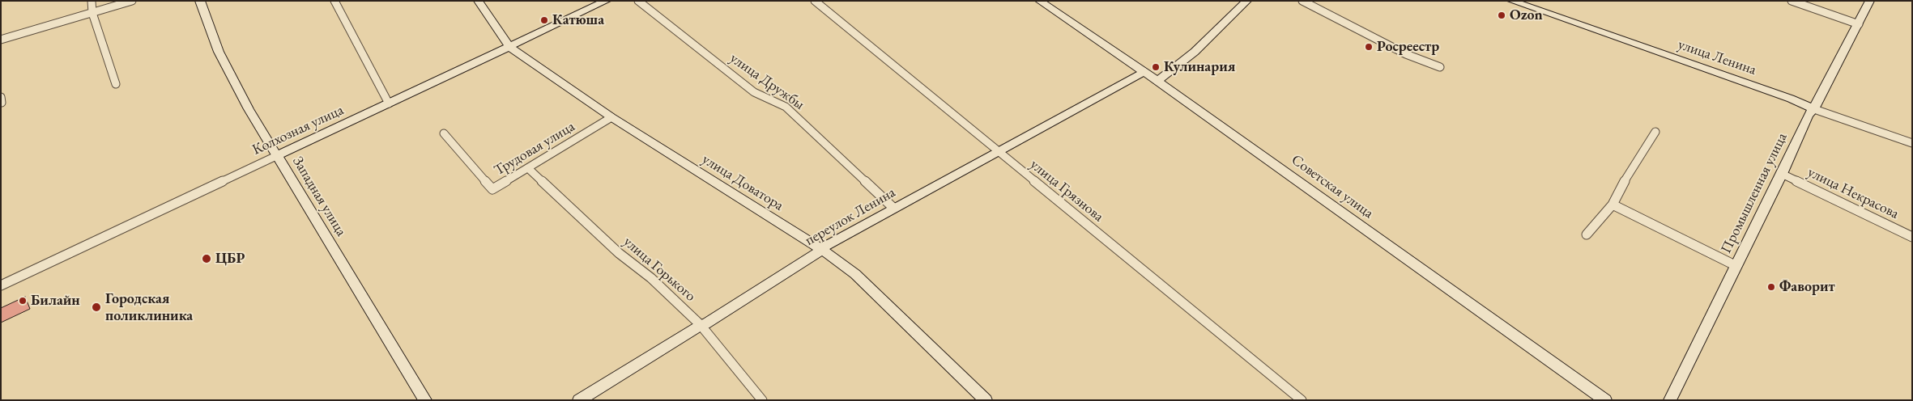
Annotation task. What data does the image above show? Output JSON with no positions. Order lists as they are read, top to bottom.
{
  "streets": {
    "street": [
      "улица Ленина",
      "улица Дружбы",
      "Колхозная улица",
      "Трудовая улица",
      "улица Доватора",
      "Советская улица",
      "улица Грязнова",
      "Промышленная улица",
      "улица Некрасова",
      "Западная улица",
      "переулок Ленина",
      "улица Горького"
    ]
  },
  "crossings": [
    ["улица Ленина", "Промышленная улица"],
    ["улица Дружбы", "переулок Ленина"],
    ["Колхозная улица", "улица Доватора"],
    ["Колхозная улица", "Западная улица"],
    ["Трудовая улица", "улица Доватора"],
    ["Трудовая улица", "улица Горького"],
    ["улица Доватора", "переулок Ленина"],
    ["Советская улица", "переулок Ленина"],
    ["улица Грязнова", "переулок Ленина"],
    ["Промышленная улица", "улица Некрасова"],
    ["переулок Ленина", "улица Горького"]
  ],
  "places": [
    "Ozon",
    "Катюша",
    "Росреестр",
    "Кулинария",
    "ЦБР",
    "Фаворит",
    "Билайн",
    "Городская поликлиника"
  ]
}
